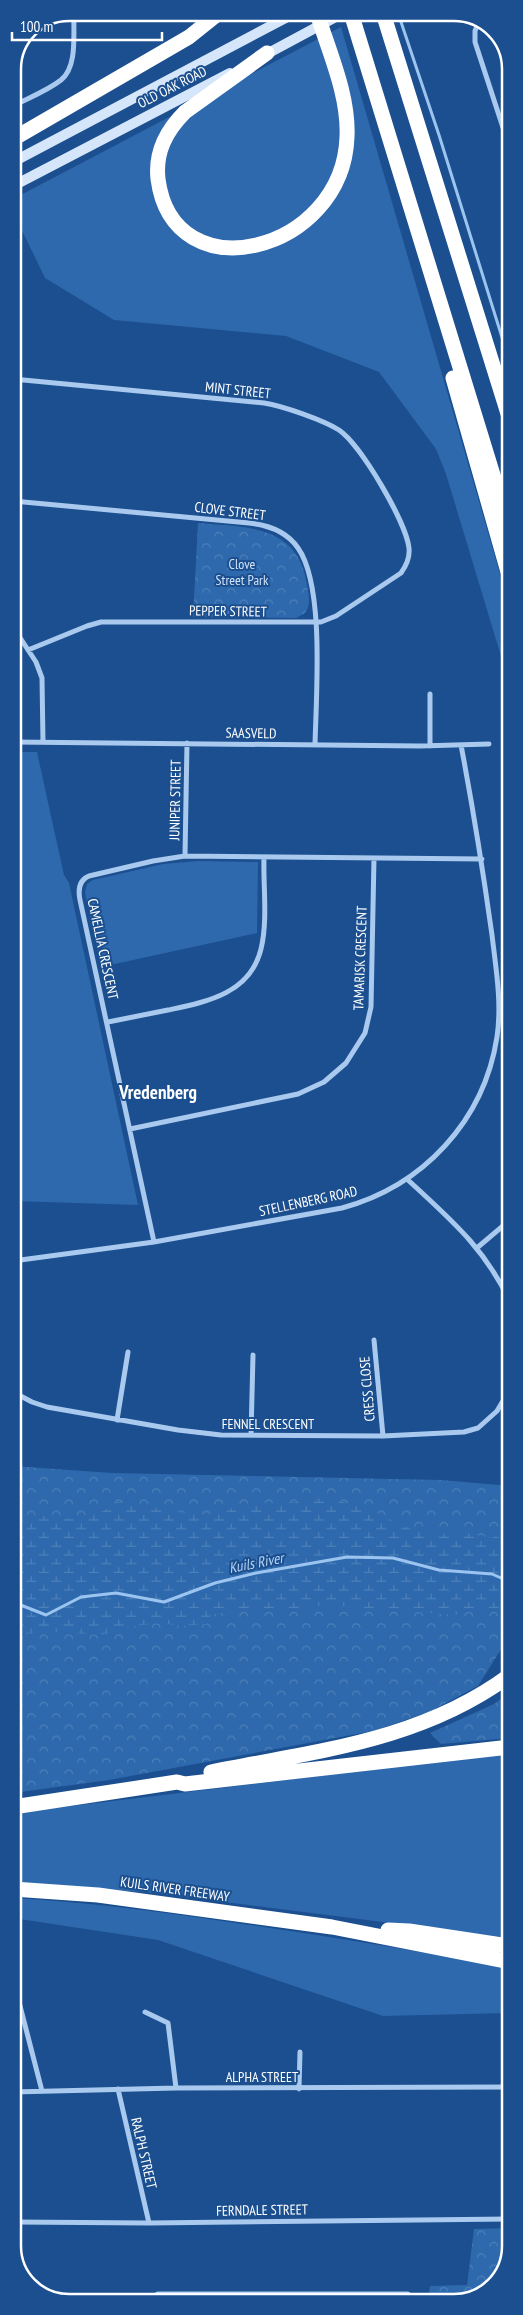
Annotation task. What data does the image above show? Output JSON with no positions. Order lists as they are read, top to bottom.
{
  "streets": {
    "highway": ["KUILS RIVER FREEWAY"],
    "main road": ["OLD OAK ROAD"],
    "street": [
      "MINT STREET",
      "CLOVE STREET",
      "PEPPER STREET",
      "SAASVELD",
      "JUNIPER STREET",
      "CAMELLIA CRESCENT",
      "TAMARISK CRESCENT",
      "STELLENBERG ROAD",
      "CRESS CLOSE",
      "FENNEL CRESCENT",
      "ALPHA STREET",
      "RALPH STREET",
      "FERNDALE STREET"
    ]
  },
  "crossings": [
    ["MINT STREET", "PEPPER STREET"],
    ["CLOVE STREET", "PEPPER STREET"],
    ["CLOVE STREET", "SAASVELD"],
    ["SAASVELD", "JUNIPER STREET"],
    ["SAASVELD", "STELLENBERG ROAD"],
    ["JUNIPER STREET", "CAMELLIA CRESCENT"],
    ["CAMELLIA CRESCENT", "TAMARISK CRESCENT"],
    ["CAMELLIA CRESCENT", "STELLENBERG ROAD"],
    ["CRESS CLOSE", "FENNEL CRESCENT"],
    ["ALPHA STREET", "RALPH STREET"],
    ["RALPH STREET", "FERNDALE STREET"]
  ],
  "districts": ["Vredenberg"],
  "water": ["Kuils River"],
  "parks": ["Clove Street Park"],
  "scale_bar": "100 m"
}
